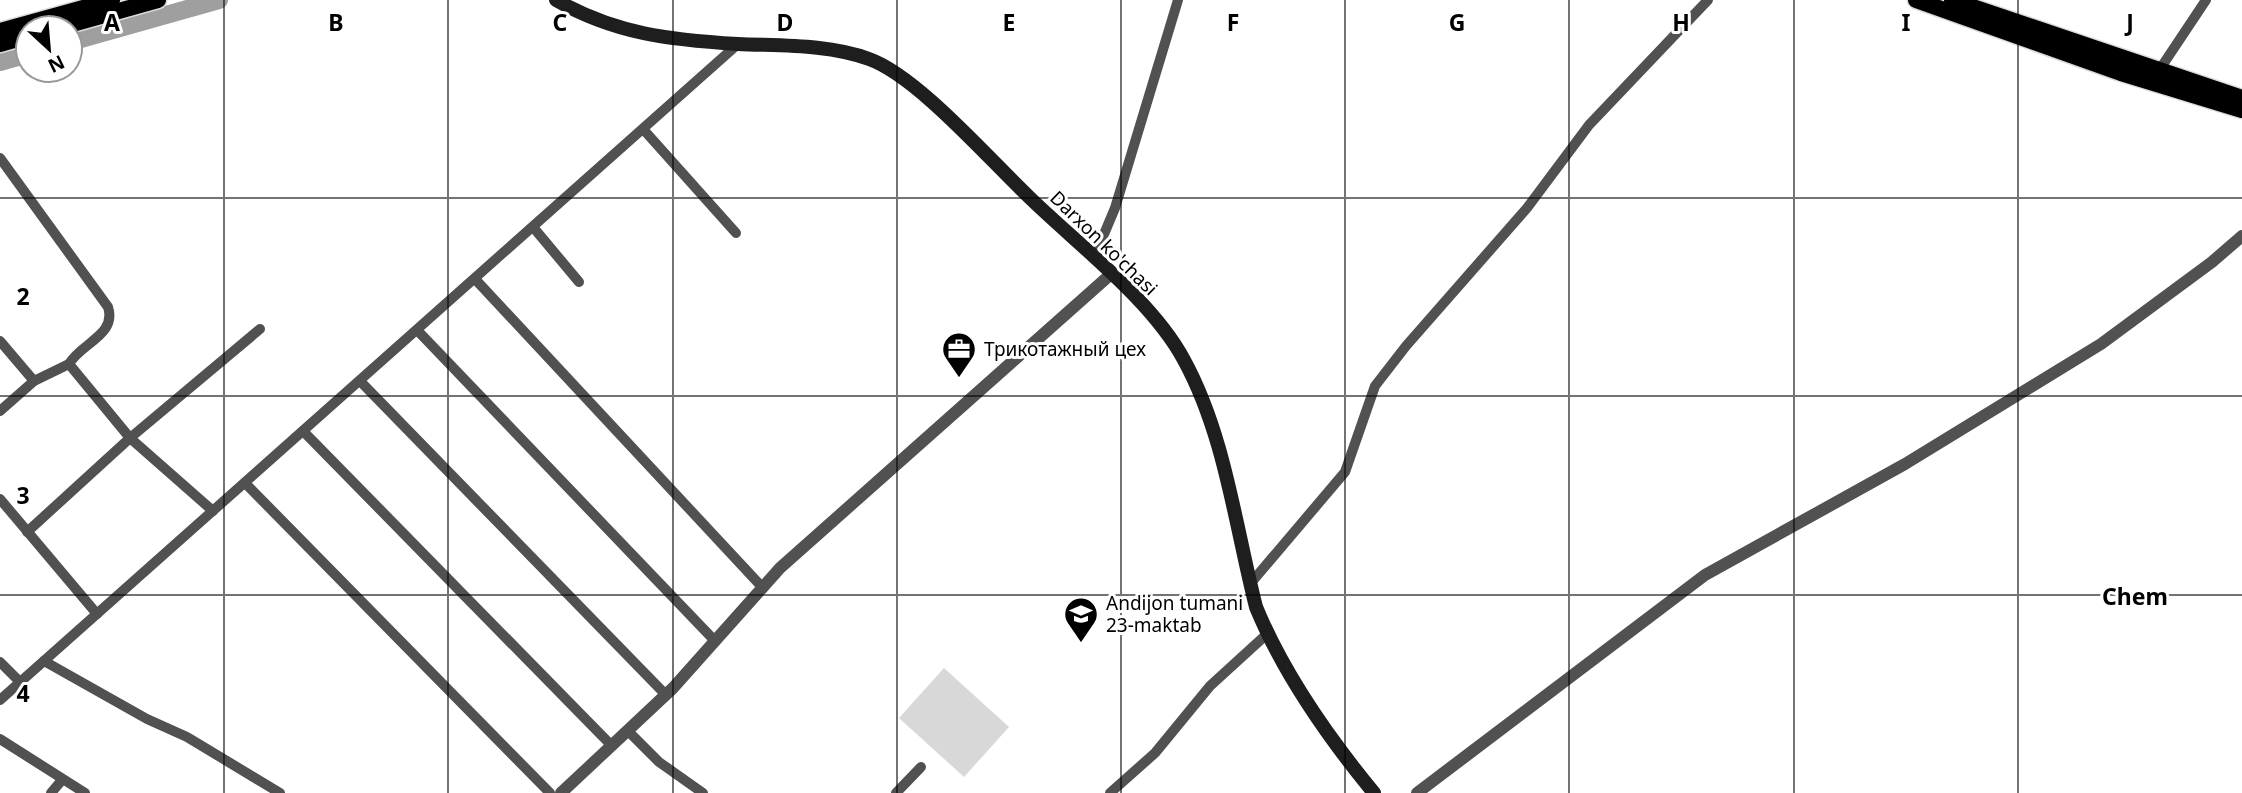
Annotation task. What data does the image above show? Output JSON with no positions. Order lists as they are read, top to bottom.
{
  "streets": {
    "main road": ["Darxon ko'chasi"]
  },
  "districts": ["Chem"],
  "places": {
    "office": ["Трикотажный цех"],
    "school or university": ["Andijon tumani 23-maktab"]
  },
  "north": "bottom right",
  "grid": {
    "columns": [
      "A",
      "B",
      "C",
      "D",
      "E",
      "F",
      "G",
      "H",
      "I",
      "J"
    ],
    "rows": ["2", "3", "4"]
  }
}
